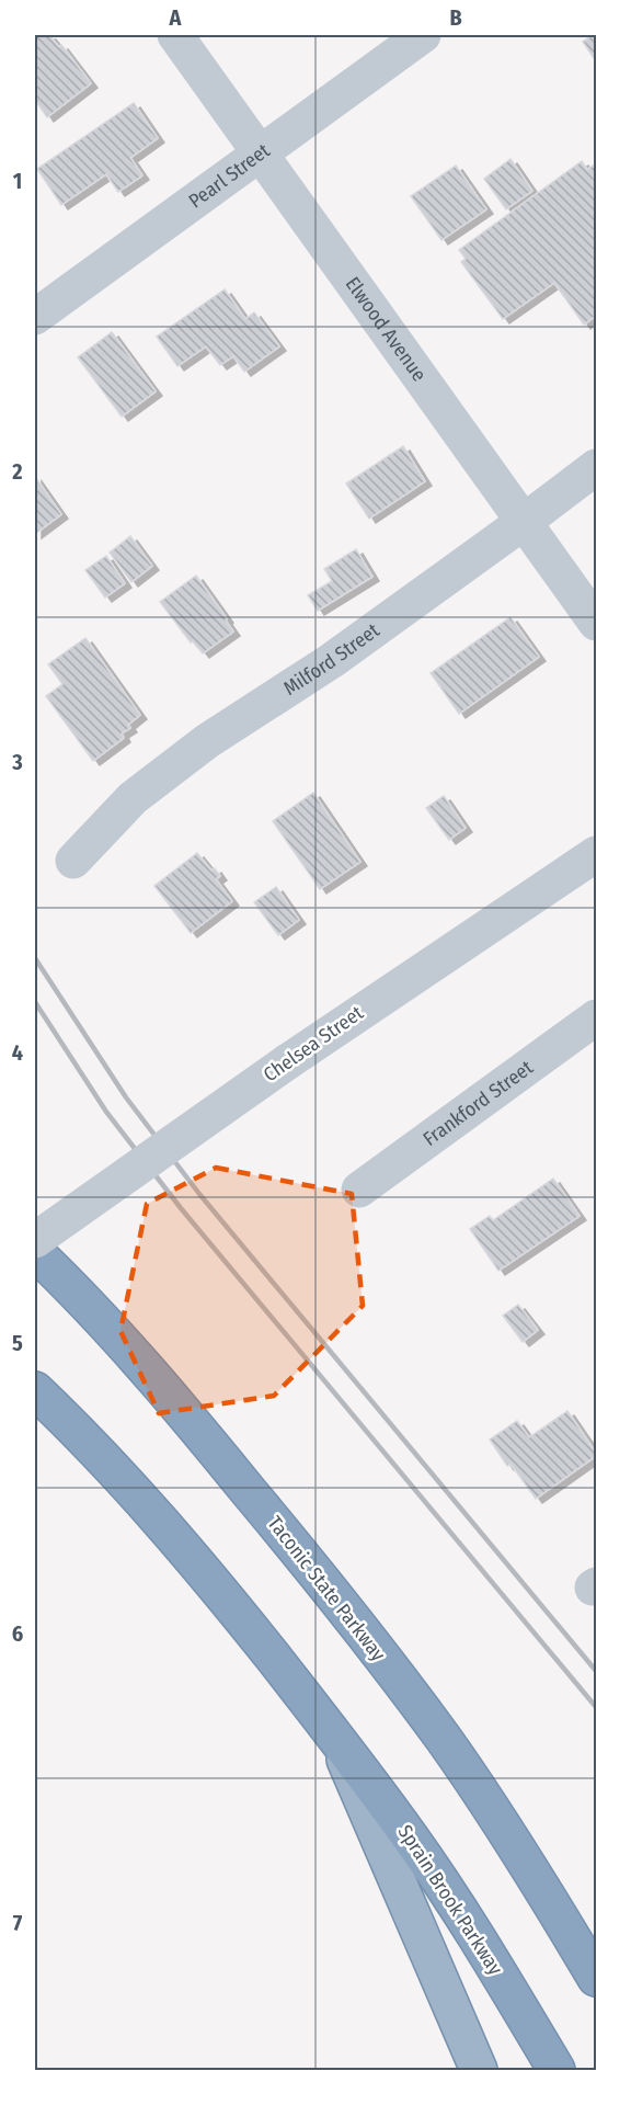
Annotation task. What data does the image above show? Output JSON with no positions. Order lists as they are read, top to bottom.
{
  "streets": {
    "highway": ["Taconic State Parkway", "Sprain Brook Parkway"],
    "street": [
      "Pearl Street",
      "Elwood Avenue",
      "Milford Street",
      "Chelsea Street",
      "Frankford Street"
    ]
  },
  "crossings": [
    ["Pearl Street", "Elwood Avenue"],
    ["Elwood Avenue", "Milford Street"]
  ],
  "grid": {
    "columns": ["A", "B"],
    "rows": [
      "1",
      "2",
      "3",
      "4",
      "5",
      "6",
      "7"
    ]
  }
}
